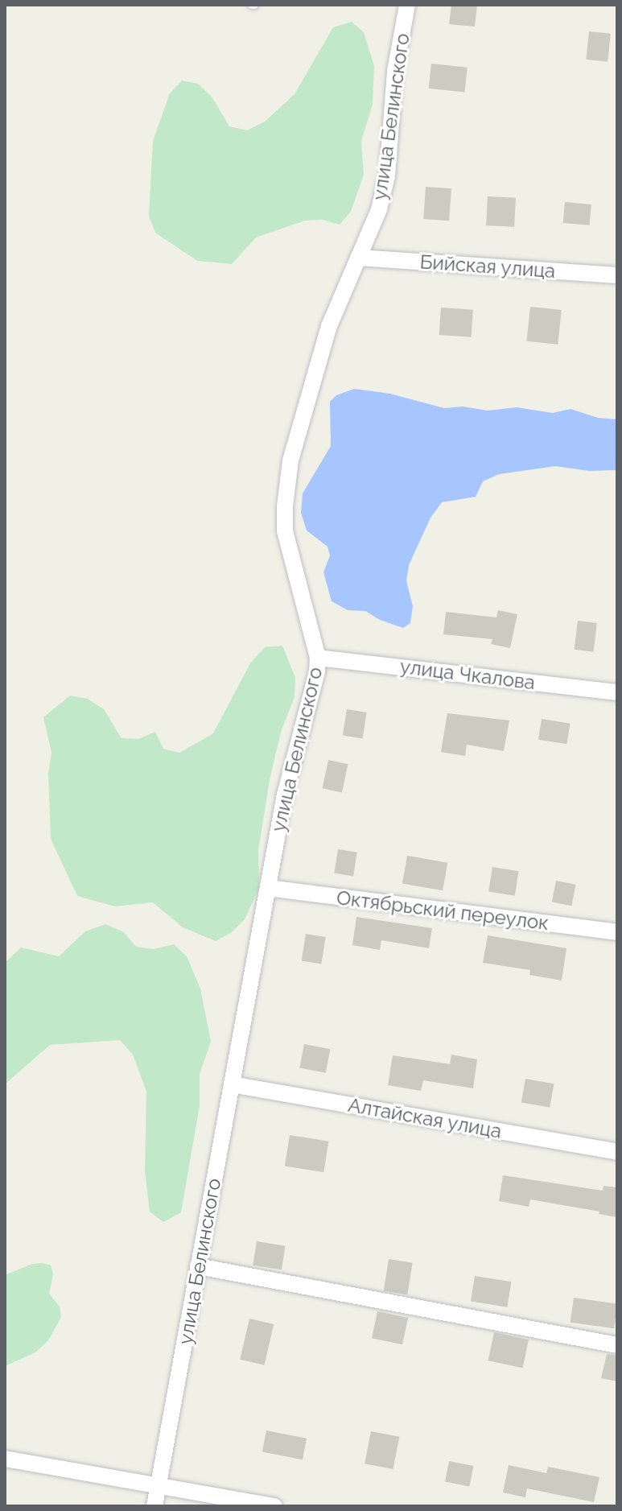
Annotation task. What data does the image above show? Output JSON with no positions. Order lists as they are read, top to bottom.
{
  "streets": {
    "street": [
      "улица Белинского",
      "Бийская улица",
      "улица Чкалова",
      "Октябрьский переулок",
      "Алтайская улица"
    ]
  },
  "crossings": [
    ["улица Белинского", "Бийская улица"],
    ["улица Белинского", "улица Чкалова"],
    ["улица Белинского", "Октябрьский переулок"],
    ["улица Белинского", "Алтайская улица"]
  ]
}
